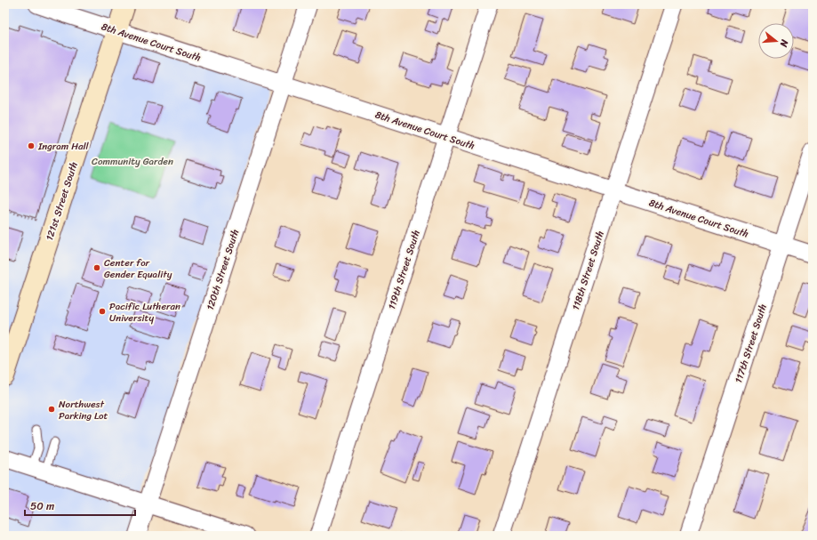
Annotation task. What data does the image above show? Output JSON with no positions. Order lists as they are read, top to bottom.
{
  "streets": {
    "street": [
      "8th Avenue Court South",
      "121st Street South",
      "120th Street South",
      "119th Street South",
      "118th Street South",
      "117th Street South"
    ]
  },
  "crossings": [
    ["8th Avenue Court South", "121st Street South"],
    ["8th Avenue Court South", "120th Street South"],
    ["8th Avenue Court South", "119th Street South"],
    ["8th Avenue Court South", "118th Street South"],
    ["8th Avenue Court South", "117th Street South"]
  ],
  "parks": ["Community Garden"],
  "places": [
    "Ingram Hall",
    "Center for Gender Equality",
    "Pacific Lutheran University",
    "Northwest Parking Lot"
  ],
  "scale_bar": "50 m",
  "north": "right"
}
